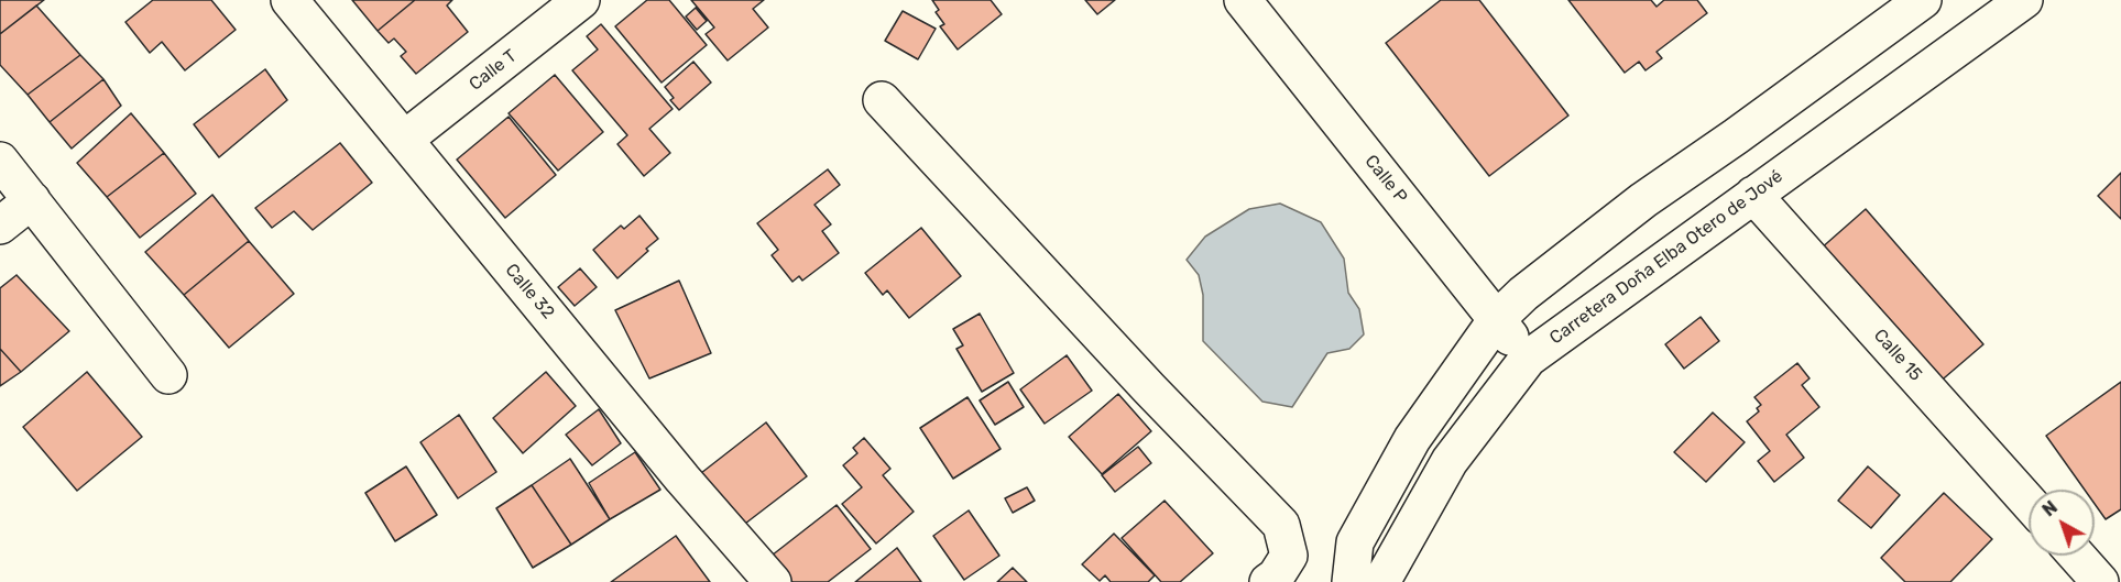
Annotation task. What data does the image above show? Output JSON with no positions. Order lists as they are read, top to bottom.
{
  "streets": {
    "street": [
      "Calle T",
      "Calle P",
      "Carretera Doña Elba Otero de Jové",
      "Calle 32",
      "Calle 15"
    ]
  },
  "crossings": [
    ["Calle T", "Calle 32"],
    ["Calle P", "Carretera Doña Elba Otero de Jové"],
    ["Carretera Doña Elba Otero de Jové", "Calle 15"]
  ],
  "north": "top left"
}
